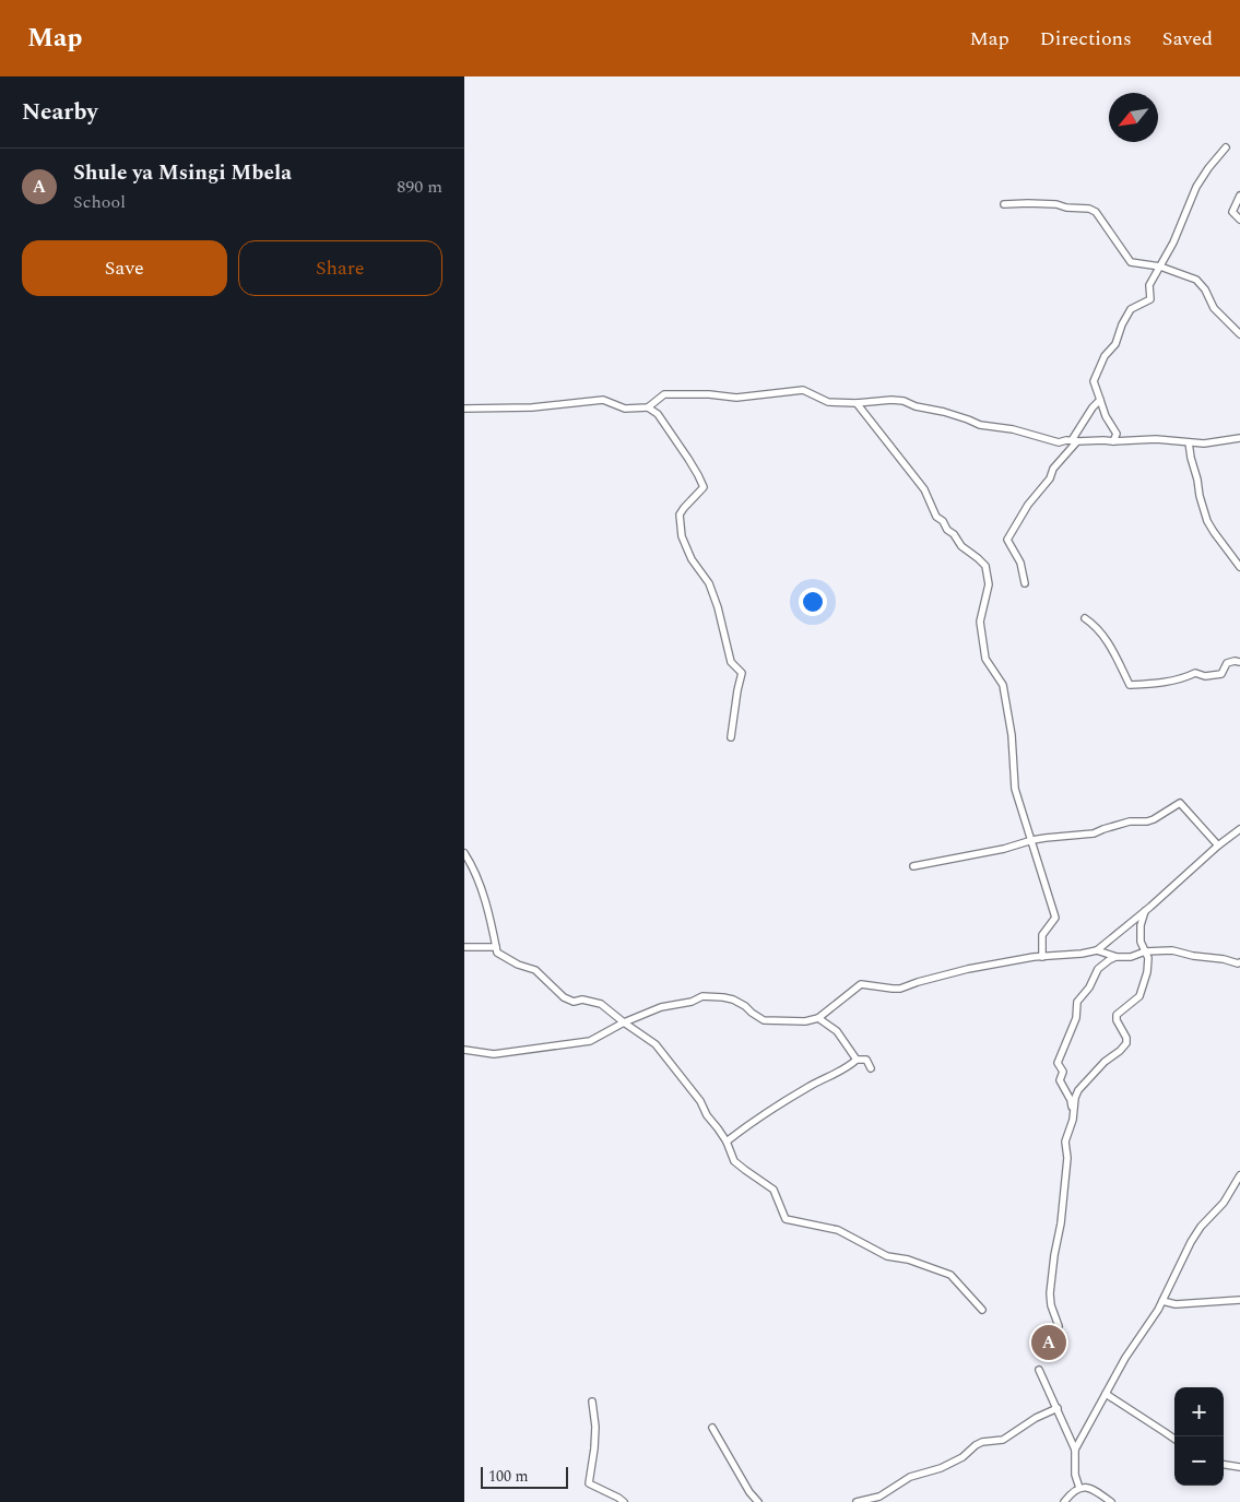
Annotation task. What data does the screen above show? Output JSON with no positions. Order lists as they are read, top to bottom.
{
  "scale_bar": "100 m",
  "north": "bottom left",
  "page": {
    "header": "Map",
    "nav": ["Map", "Directions", "Saved"],
    "heading": "Nearby",
    "list": [
      {
        "mark": "A",
        "name": "Shule ya Msingi Mbela",
        "note": "School",
        "value": "890 m"
      }
    ],
    "buttons": ["Save", "Share"],
    "pins": "A",
    "map_buttons": ["+", "−"],
    "scale": "100 m"
  }
}
